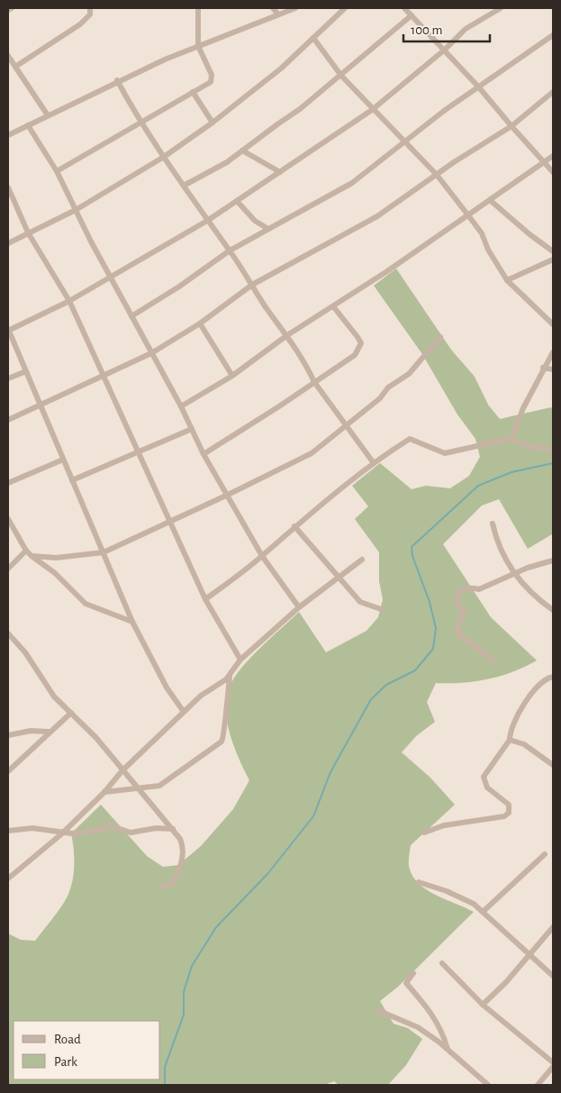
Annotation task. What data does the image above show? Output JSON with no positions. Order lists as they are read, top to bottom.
{
  "legend": ["Road", "Park"],
  "scale_bar": "100 m"
}
